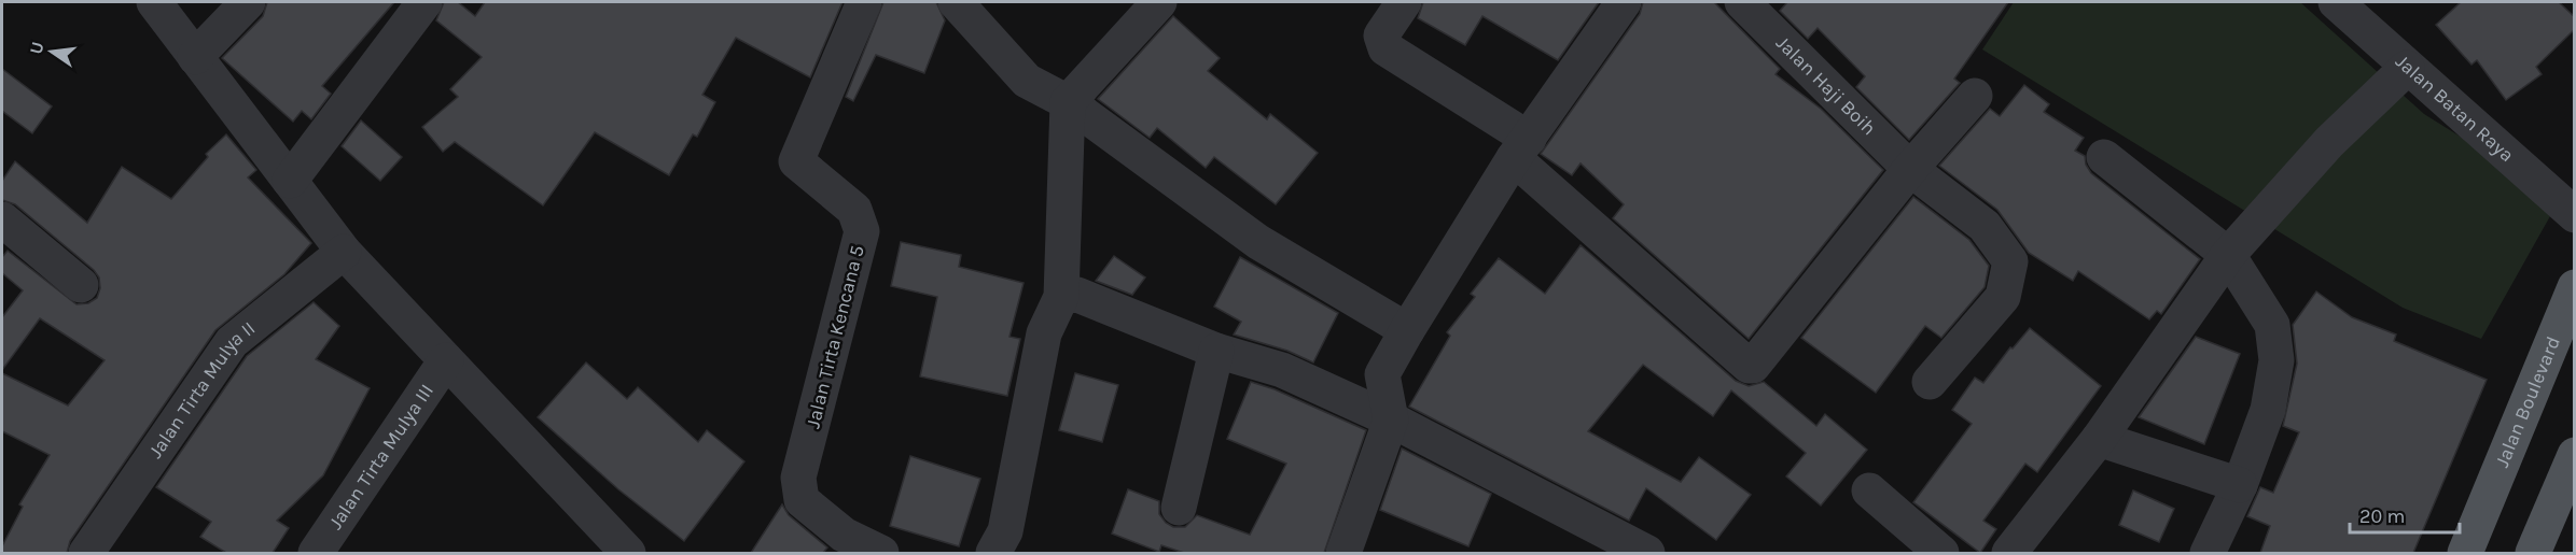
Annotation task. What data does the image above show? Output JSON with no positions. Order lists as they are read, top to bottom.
{
  "streets": {
    "main road": ["Jalan Boulevard"],
    "street": [
      "Jalan Haji Boih",
      "Jalan Batan Raya",
      "Jalan Tirta Kencana 5",
      "Jalan Tirta Mulya II",
      "Jalan Tirta Mulya III"
    ]
  },
  "scale_bar": "20 m",
  "north": "left"
}
